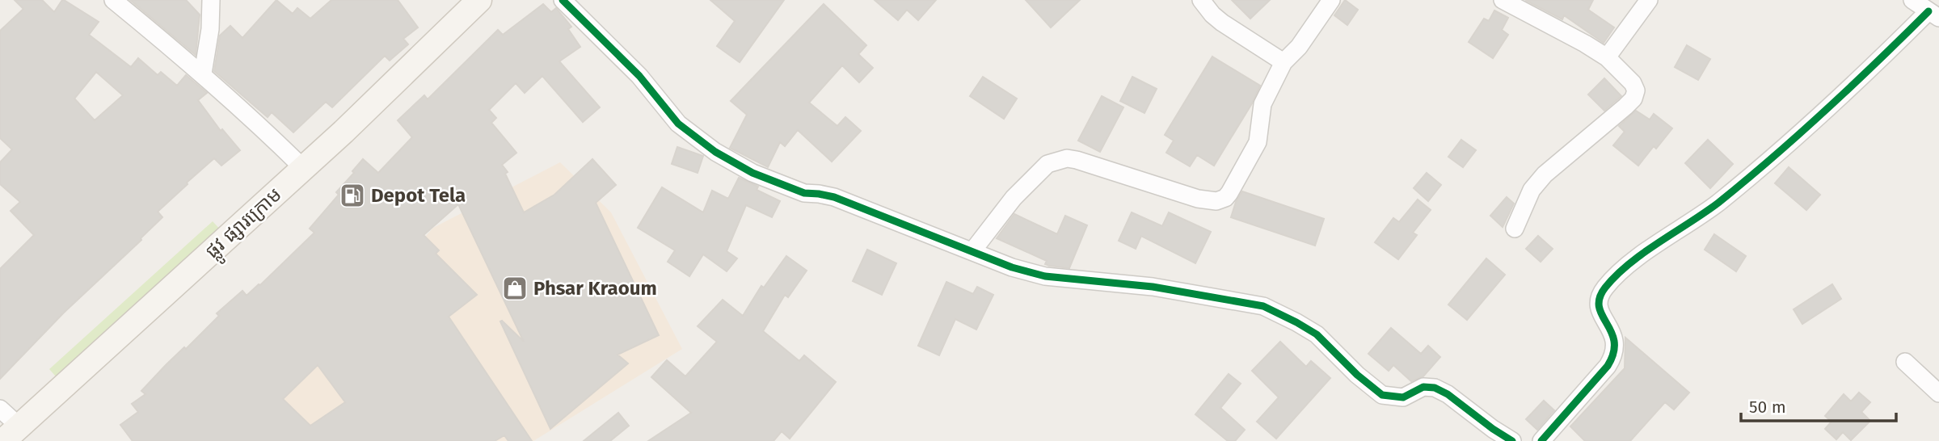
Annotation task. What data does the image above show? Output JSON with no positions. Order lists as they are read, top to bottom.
{
  "streets": {
    "main road": ["ផ្លូវ ផ្សារក្រោម"]
  },
  "places": {
    "fuel station": ["Depot Tela"],
    "shop": ["Phsar Kraoum"]
  },
  "scale_bar": "50 m"
}
